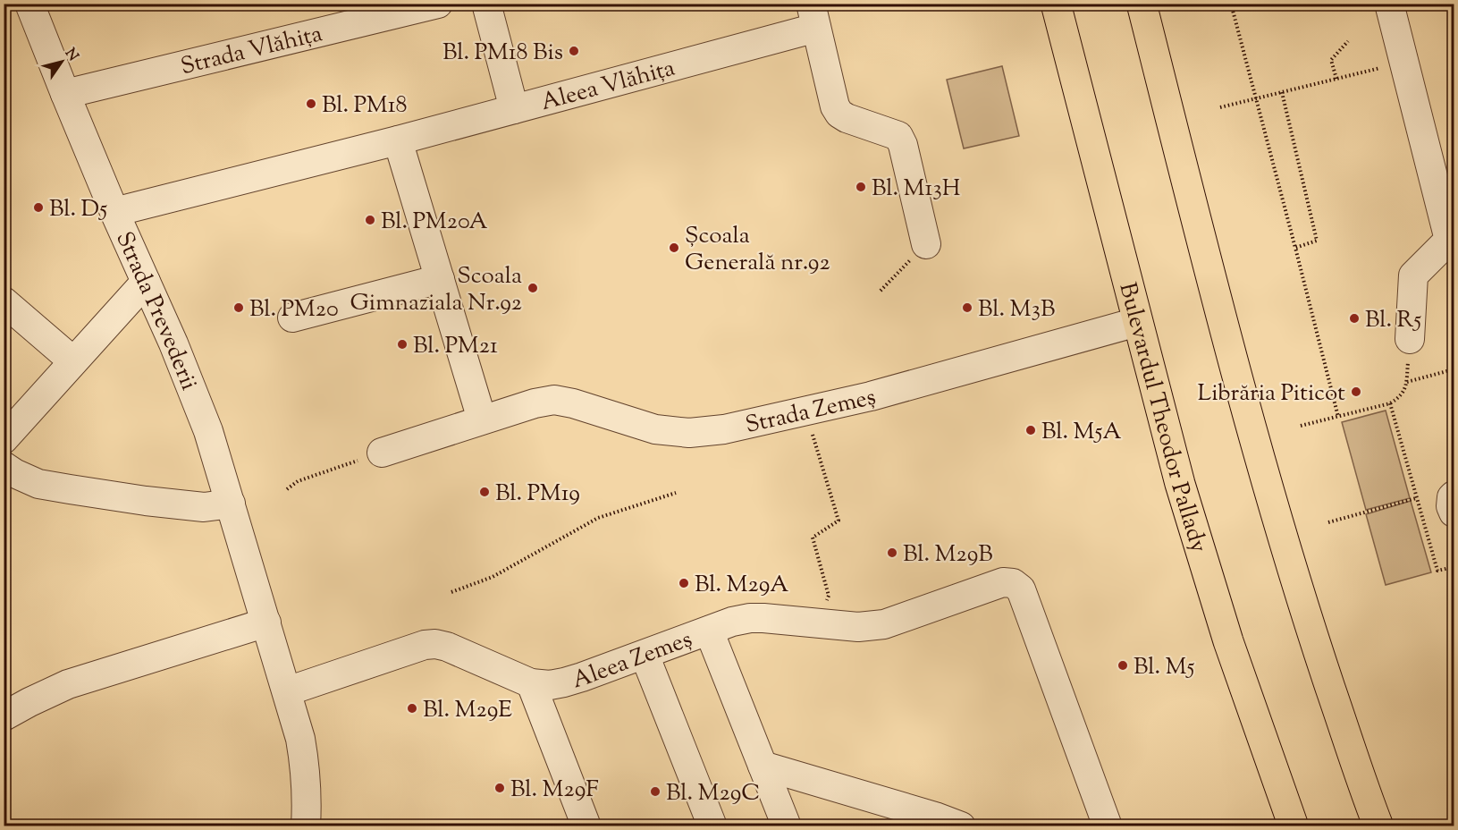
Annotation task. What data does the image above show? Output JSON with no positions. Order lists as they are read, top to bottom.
{
  "streets": {
    "main road": ["Bulevardul Theodor Pallady"],
    "street": [
      "Strada Vlăhița",
      "Aleea Vlăhița",
      "Strada Prevederii",
      "Strada Zemeș",
      "Aleea Zemeș"
    ]
  },
  "crossings": [
    ["Strada Vlăhița", "Strada Prevederii"],
    ["Aleea Vlăhița", "Strada Prevederii"],
    ["Strada Prevederii", "Aleea Zemeș"],
    ["Strada Zemeș", "Bulevardul Theodor Pallady"]
  ],
  "places": [
    "Bl. PM18 Bis",
    "Bl. PM18",
    "Bl. M13H",
    "Bl. D5",
    "Bl. PM20A",
    "Școala Generală nr.92",
    "Scoala Gimnaziala Nr.92",
    "Bl. PM20",
    "Bl. M3B",
    "Bl. R5",
    "Bl. PM21",
    "Librăria Piticot",
    "Bl. M5A",
    "Bl. PM19",
    "Bl. M29B",
    "Bl. M29A",
    "Bl. M5",
    "Bl. M29E",
    "Bl. M29F",
    "Bl. M29C"
  ],
  "north": "top right"
}
